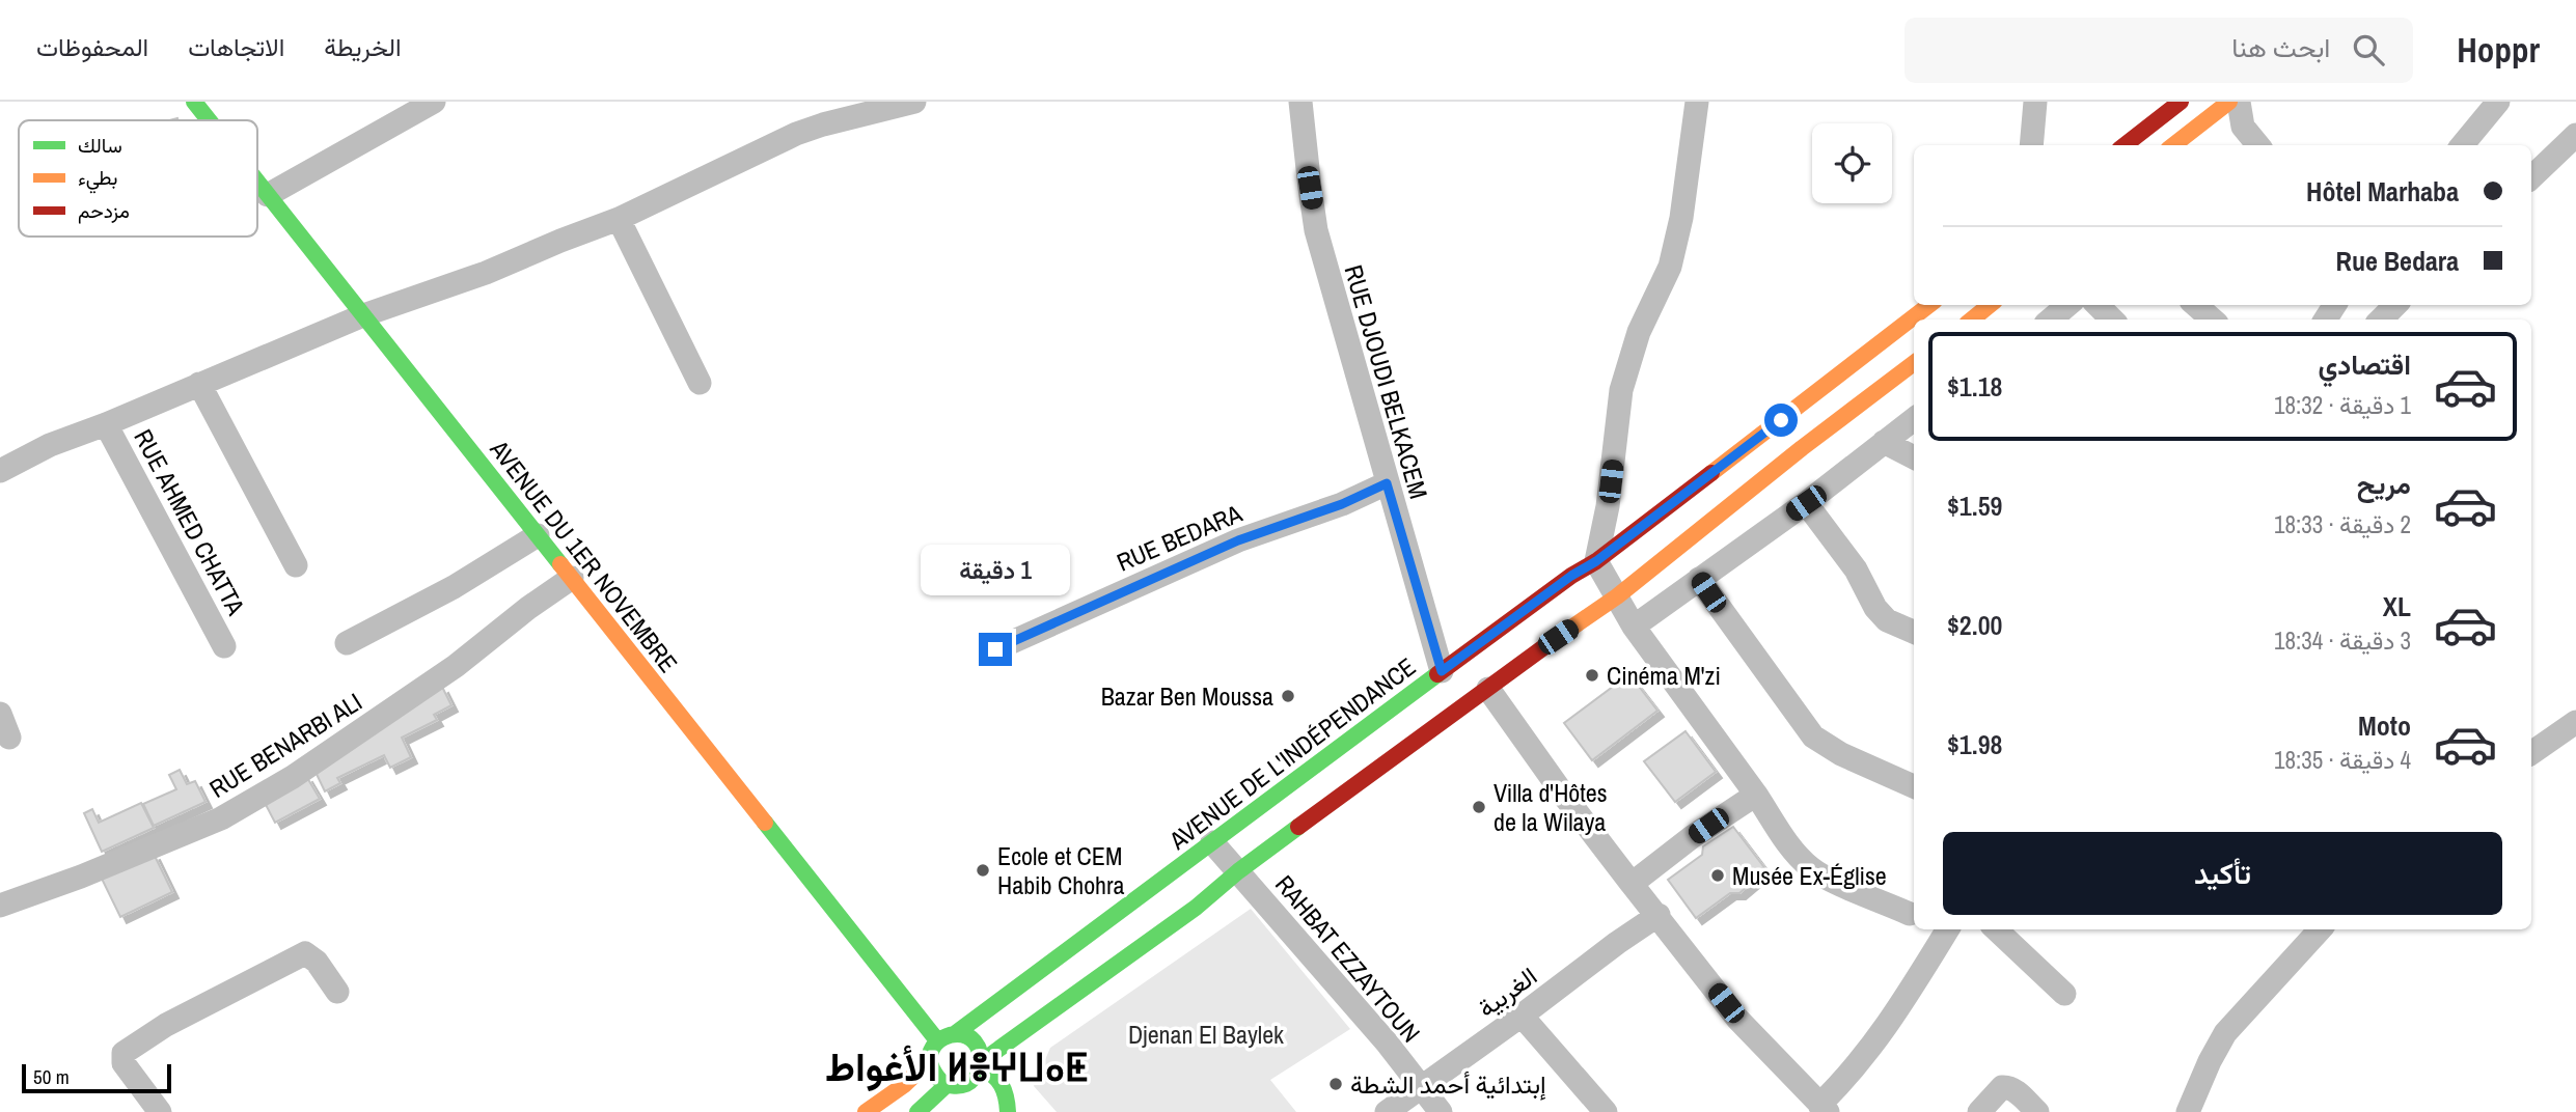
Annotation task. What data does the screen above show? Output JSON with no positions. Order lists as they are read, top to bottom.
{
  "streets": {
    "main road": ["AVENUE DU 1ER NOVEMBRE", "AVENUE DE L'INDÉPENDANCE"],
    "street": [
      "RUE DJOUDI BELKACEM",
      "RUE AHMED CHATTA",
      "RUE BEDARA",
      "RUE BENARBI ALI",
      "RAHBAT EZZAYTOUN",
      "الغربية"
    ]
  },
  "crossings": [
    ["RUE DJOUDI BELKACEM", "RUE BEDARA"],
    ["RUE DJOUDI BELKACEM", "AVENUE DE L'INDÉPENDANCE"],
    ["RUE AHMED CHATTA", "AVENUE DU 1ER NOVEMBRE"],
    ["AVENUE DU 1ER NOVEMBRE", "RUE BENARBI ALI"],
    ["AVENUE DU 1ER NOVEMBRE", "AVENUE DE L'INDÉPENDANCE"],
    ["AVENUE DE L'INDÉPENDANCE", "RAHBAT EZZAYTOUN"],
    ["RAHBAT EZZAYTOUN", "الغربية"]
  ],
  "districts": ["الأغواط ⵍⴻⵖⵡⴰⵟ"],
  "parks": ["Djenan El Baylek"],
  "places": [
    "Cinéma M'zi",
    "Bazar Ben Moussa",
    "Villa d'Hôtes de la Wilaya",
    "Ecole et CEM Habib Chohra",
    "Musée Ex-Église",
    "إبتدائية أحمد الشطة"
  ],
  "legend": ["سالك", "بطيء", "مزدحم"],
  "scale_bar": "50 m",
  "page": {
    "header": "Hoppr",
    "search": "ابحث هنا",
    "nav": ["الخريطة", "الاتجاهات", "المحفوظات"],
    "banner": ["Hôtel Marhaba", "Rue Bedara"],
    "list": [
      {
        "name": "اقتصادي",
        "note": "1 دقيقة · 18:32",
        "value": "$1.18"
      },
      {
        "name": "مريح",
        "note": "2 دقيقة · 18:33",
        "value": "$1.59"
      },
      {
        "name": "XL",
        "note": "3 دقيقة · 18:34",
        "value": "$2.00"
      },
      {
        "name": "Moto",
        "note": "4 دقيقة · 18:35",
        "value": "$1.98"
      }
    ],
    "bubble": "1 دقيقة",
    "buttons": "تأكيد",
    "scale": "50 m"
  }
}
